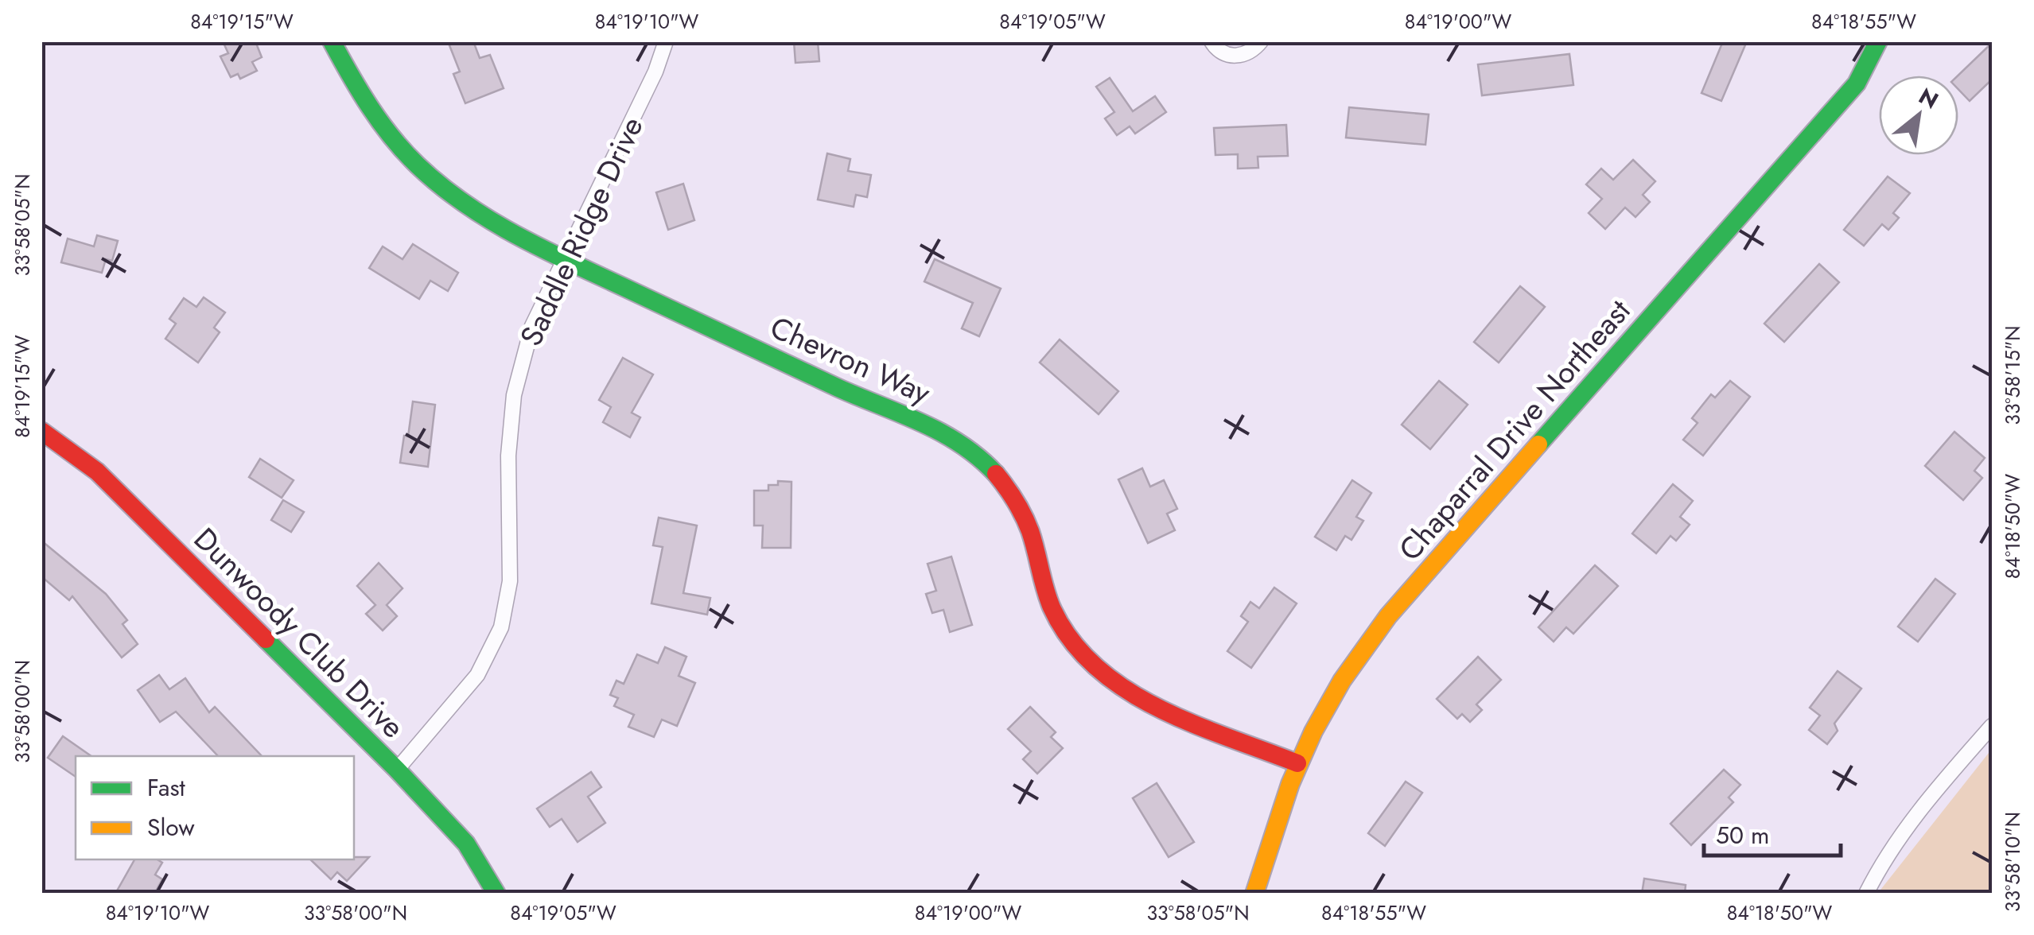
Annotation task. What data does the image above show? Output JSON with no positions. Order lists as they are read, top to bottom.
{
  "streets": {
    "street": [
      "Saddle Ridge Drive",
      "Chevron Way",
      "Chaparral Drive Northeast",
      "Dunwoody Club Drive"
    ]
  },
  "crossings": [
    ["Saddle Ridge Drive", "Chevron Way"],
    ["Saddle Ridge Drive", "Dunwoody Club Drive"],
    ["Chevron Way", "Chaparral Drive Northeast"]
  ],
  "legend": ["Fast", "Slow"],
  "scale_bar": "50 m",
  "north": "top right",
  "coordinates": [
    "84°19'15\"W",
    "84°19'10\"W",
    "84°19'05\"W",
    "84°19'00\"W",
    "84°18'55\"W",
    "33°58'05\"N",
    "33°58'15\"N",
    "84°18'50\"W",
    "33°58'00\"N",
    "33°58'10\"N"
  ]
}
